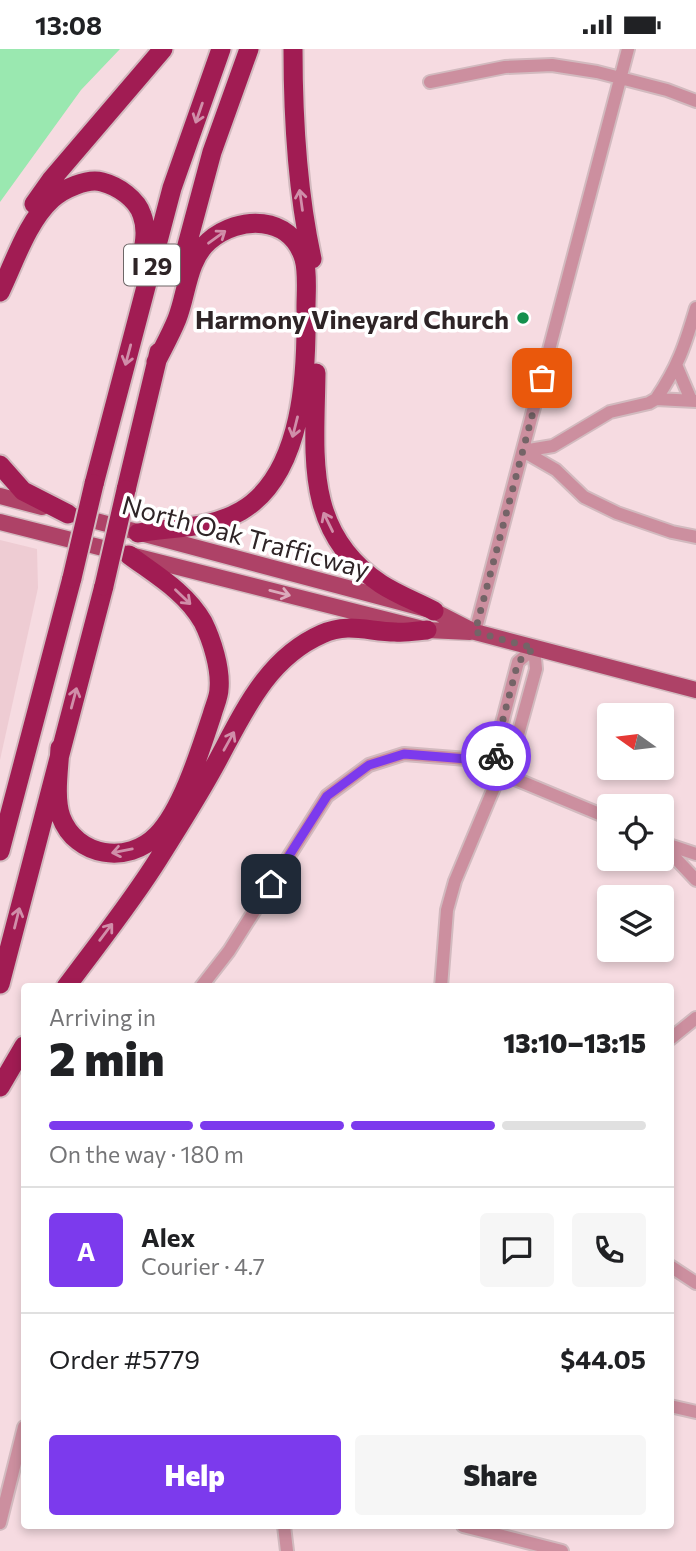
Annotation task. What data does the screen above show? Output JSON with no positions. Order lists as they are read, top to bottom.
{
  "streets": {
    "highway": ["I 29"],
    "main road": ["North Oak Trafficway"]
  },
  "places": ["Harmony Vineyard Church"],
  "north": "left",
  "page": {
    "status": "13:08",
    "heading": ["2 min", "Arriving in", "13:10–13:15"],
    "panel": [
      "Alex",
      "Courier · 4.7",
      "Order #5779",
      "$44.05"
    ],
    "bar": "On the way · 180 m",
    "round": "A",
    "buttons": ["Help", "Share"]
  }
}
